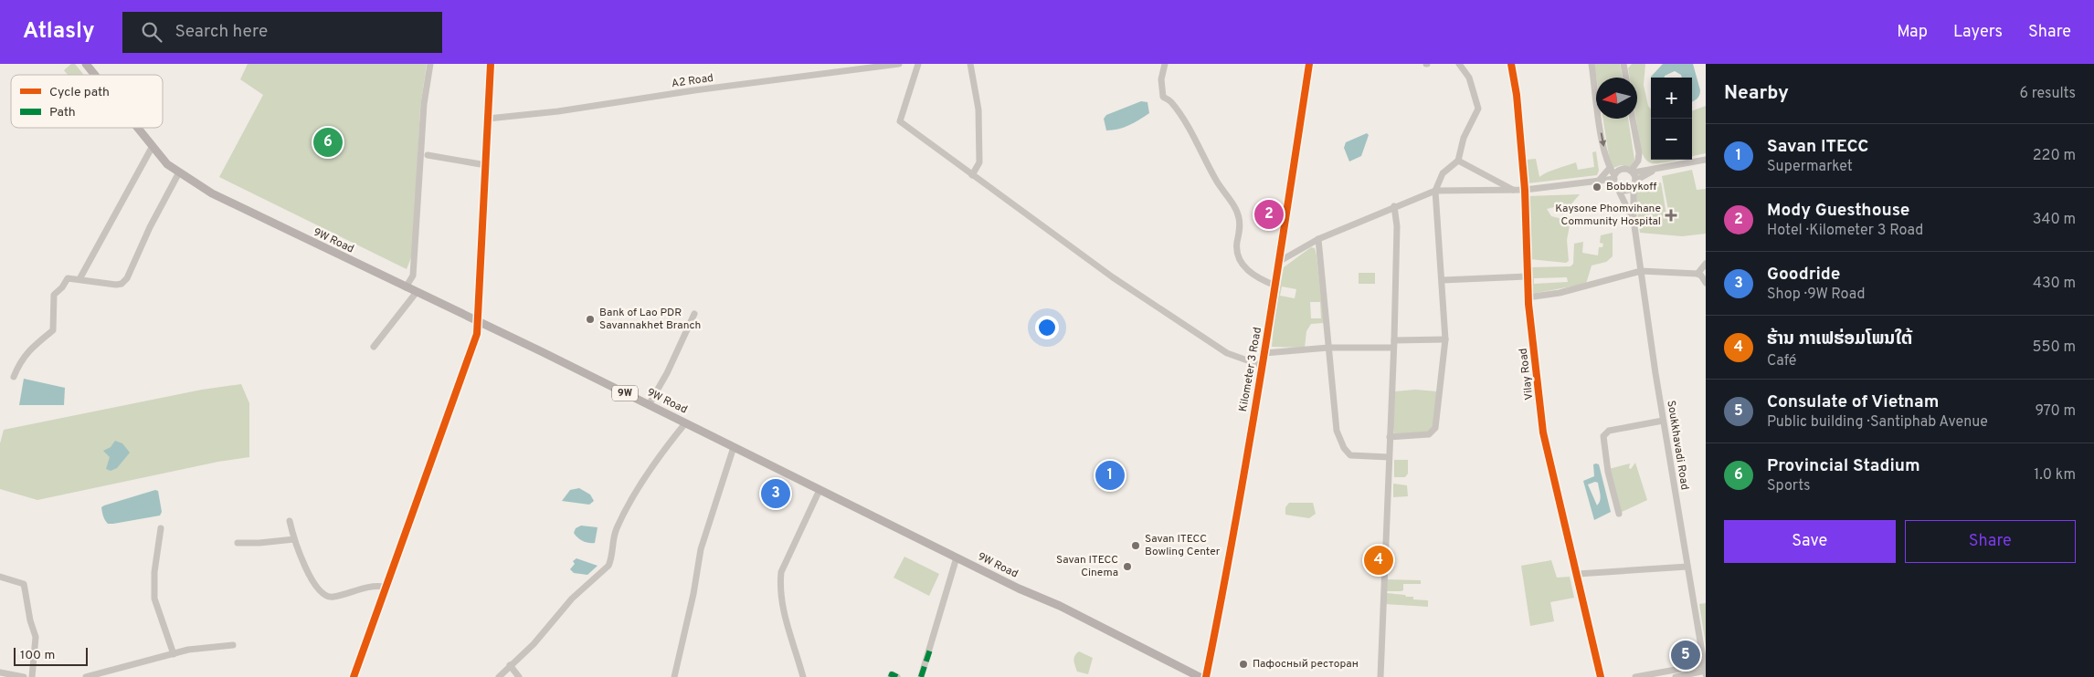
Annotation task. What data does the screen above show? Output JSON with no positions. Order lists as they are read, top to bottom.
{
  "streets": {
    "main road": ["9W Road", "9W"],
    "street": [
      "A2 Road",
      "Kilometer 3 Road",
      "Vilay Road",
      "Soukkhavadi Road"
    ]
  },
  "places": {
    "other": [
      "Bobbykoff",
      "Bank of Lao PDR Savannakhet Branch",
      "Savan ITECC Bowling Center",
      "Savan ITECC Cinema",
      "Пафосный ресторан"
    ],
    "health": ["Kaysone Phomvihane Community Hospital"]
  },
  "legend": ["Cycle path", "Path"],
  "scale_bar": "100 m",
  "north": "left",
  "page": {
    "header": "Atlasly",
    "search": "Search here",
    "nav": ["Map", "Layers", "Share"],
    "heading": ["Nearby", "6 results"],
    "map_buttons": ["+", "−"],
    "list": [
      {
        "mark": "1",
        "name": "Savan ITECC",
        "note": "Supermarket",
        "value": "220 m"
      },
      {
        "mark": "2",
        "name": "Mody Guesthouse",
        "note": "Hotel · Kilometer 3 Road",
        "value": "340 m"
      },
      {
        "mark": "3",
        "name": "Goodride",
        "note": "Shop · 9W Road",
        "value": "430 m"
      },
      {
        "mark": "4",
        "name": "ຮ້ານ ກາເຟຮ່ອມໂພນໃຕ້",
        "note": "Café",
        "value": "550 m"
      },
      {
        "mark": "5",
        "name": "Consulate of Vietnam",
        "note": "Public building · Santiphab Avenue",
        "value": "970 m"
      },
      {
        "mark": "6",
        "name": "Provincial Stadium",
        "note": "Sports",
        "value": "1.0 km"
      }
    ],
    "pins": [
      "6",
      "2",
      "1",
      "3",
      "4",
      "5"
    ],
    "buttons": ["Save", "Share"],
    "scale": "100 m"
  }
}
